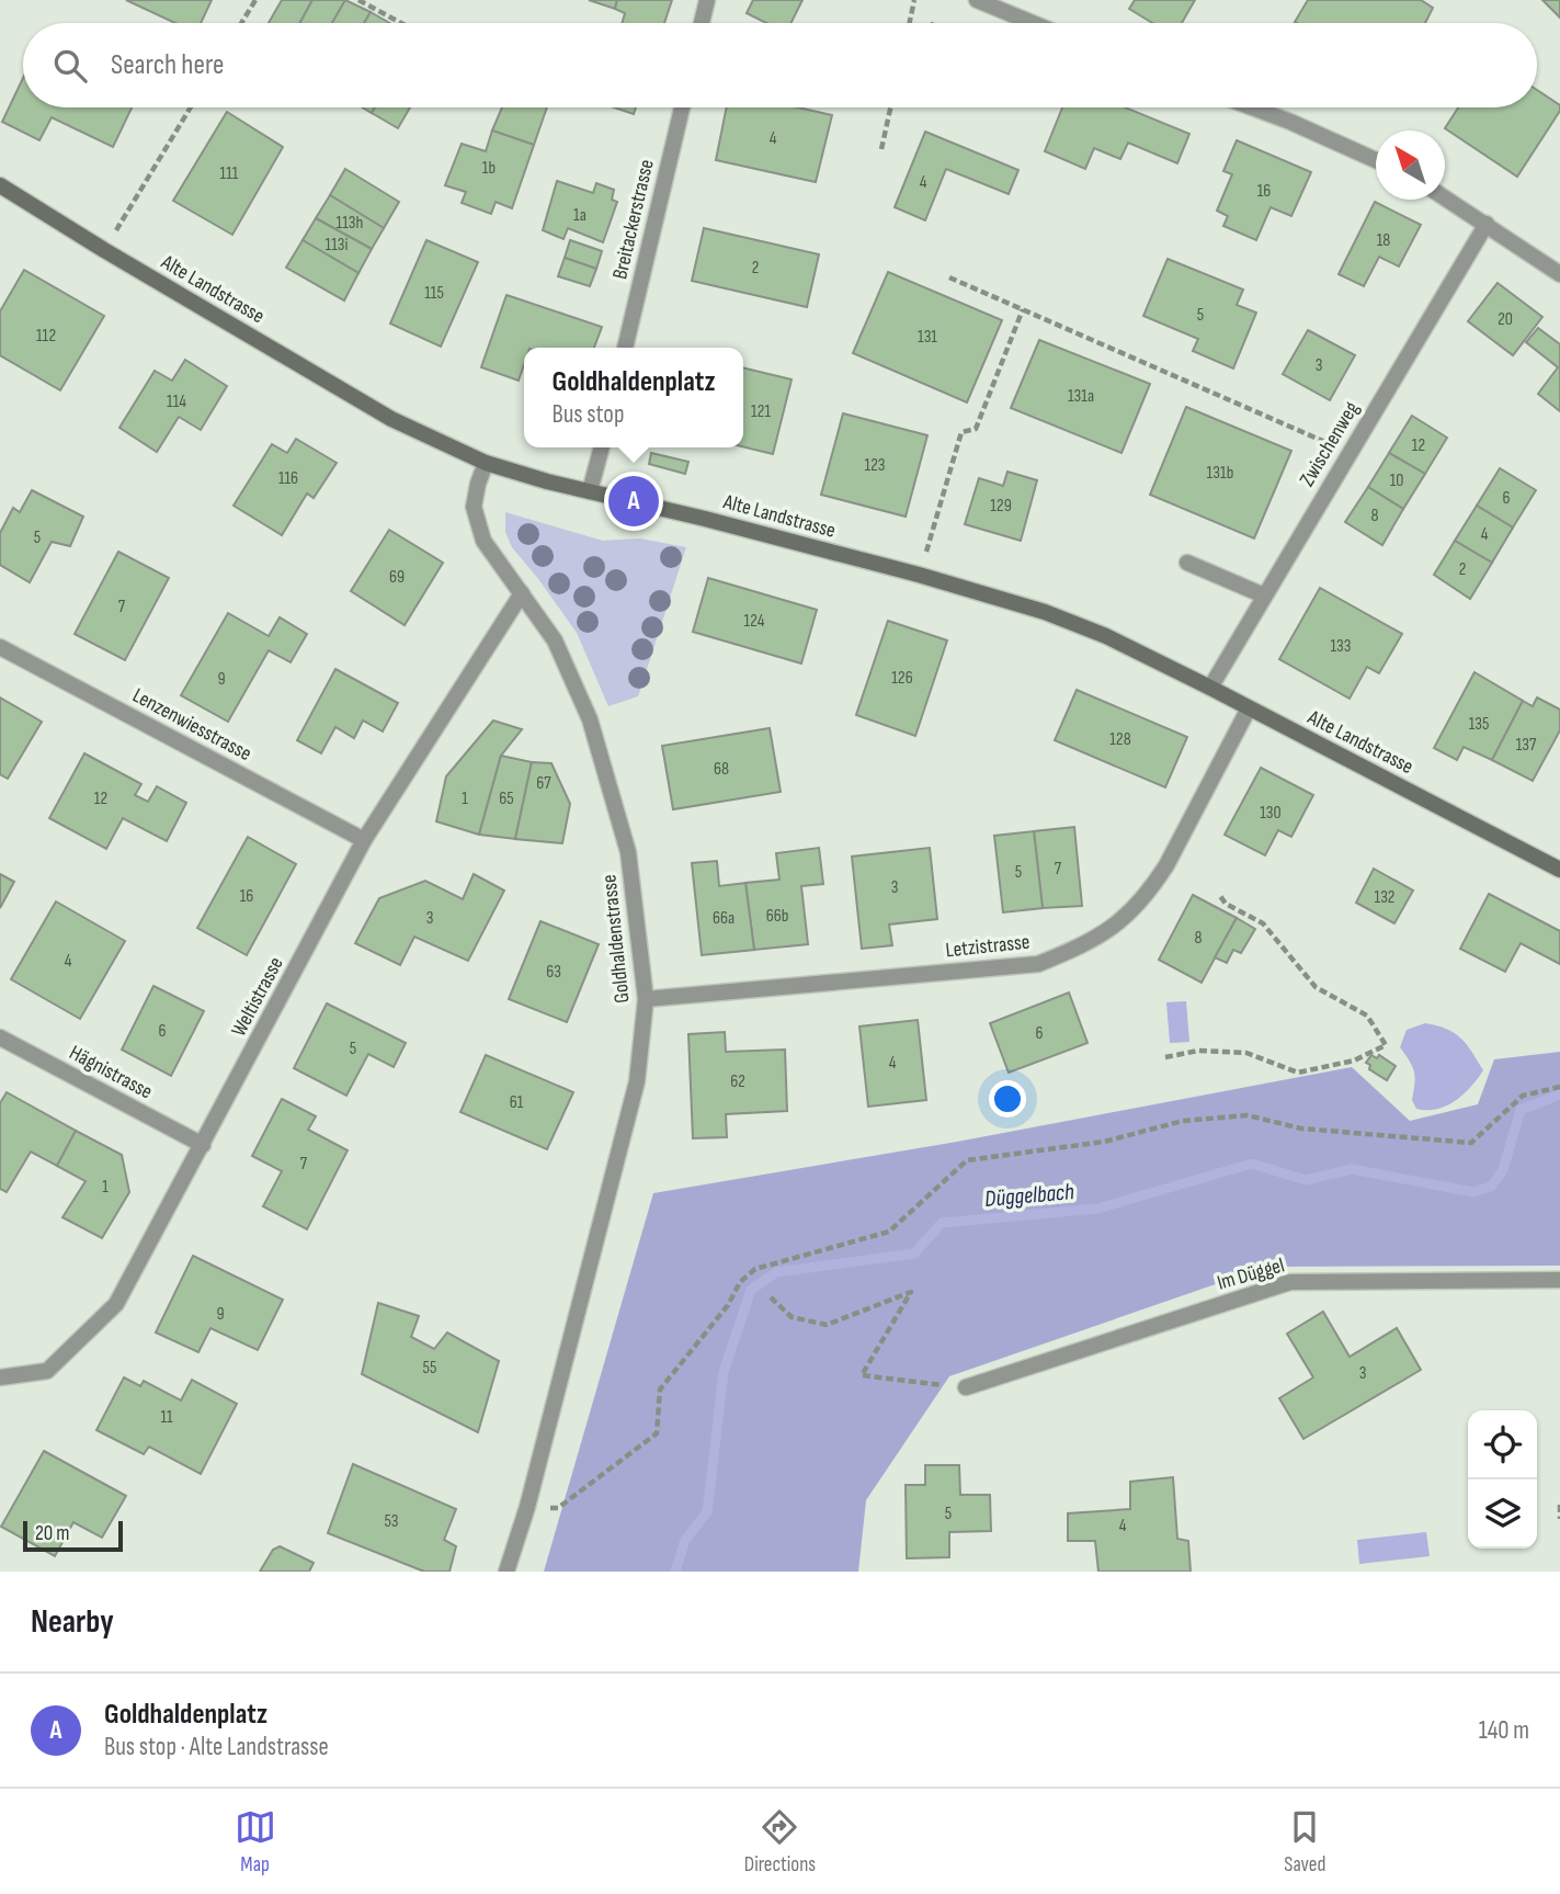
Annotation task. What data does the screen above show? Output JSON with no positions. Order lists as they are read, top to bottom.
{
  "streets": {
    "main road": ["Alte Landstrasse"],
    "street": [
      "Breitackerstrasse",
      "Zwischenweg",
      "Lenzenwiesstrasse",
      "Goldhaldenstrasse",
      "Letzistrasse",
      "Weltistrasse",
      "Hägnistrasse",
      "Im Düggel"
    ]
  },
  "crossings": [
    ["Alte Landstrasse", "Zwischenweg"],
    ["Alte Landstrasse", "Goldhaldenstrasse"],
    ["Alte Landstrasse", "Letzistrasse"],
    ["Lenzenwiesstrasse", "Weltistrasse"],
    ["Goldhaldenstrasse", "Letzistrasse"],
    ["Goldhaldenstrasse", "Weltistrasse"],
    ["Weltistrasse", "Hägnistrasse"]
  ],
  "water": ["Düggelbach"],
  "house_numbers": [
    "4",
    "1b",
    "111",
    "4",
    "16",
    "1a",
    "113h",
    "18",
    "113i",
    "2",
    "115",
    "5",
    "20",
    "112",
    "131",
    "3",
    "131a",
    "114",
    "121",
    "12",
    "123",
    "131b",
    "116",
    "10",
    "6",
    "129",
    "8",
    "4",
    "5",
    "2",
    "69",
    "7",
    "124",
    "133",
    "126",
    "9",
    "135",
    "128",
    "137",
    "68",
    "67",
    "12",
    "1",
    "65",
    "130",
    "7",
    "5",
    "3",
    "16",
    "132",
    "66b",
    "3",
    "66a",
    "8",
    "4",
    "63",
    "6",
    "6",
    "5",
    "4",
    "62",
    "61",
    "7",
    "1",
    "9",
    "55",
    "3",
    "11",
    "5",
    "53",
    "4"
  ],
  "scale_bar": "20 m",
  "north": "top left",
  "page": {
    "search": "Search here",
    "popup": ["Goldhaldenplatz", "Bus stop"],
    "pins": "A",
    "scale": "20 m",
    "heading": "Nearby",
    "list": [
      {
        "mark": "A",
        "name": "Goldhaldenplatz",
        "note": "Bus stop · Alte Landstrasse",
        "value": "140 m"
      }
    ],
    "nav": ["Map", "Directions", "Saved"]
  }
}
